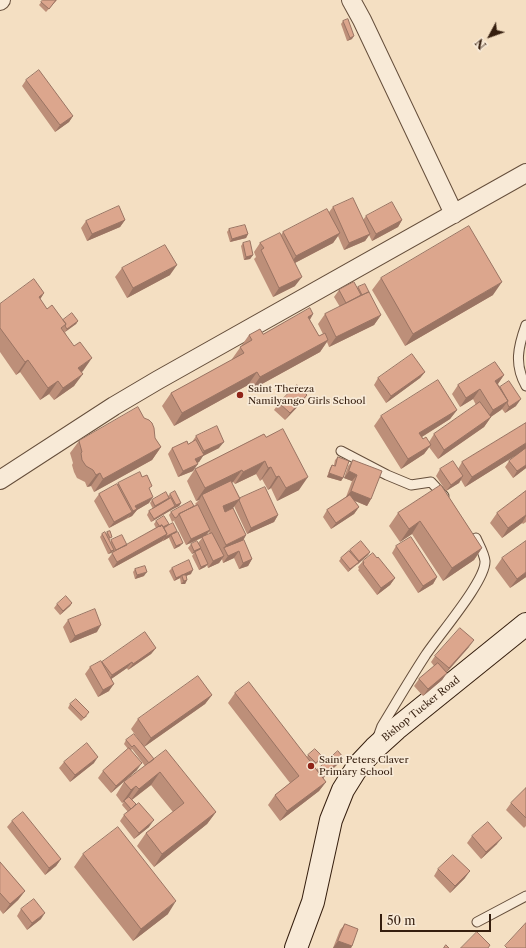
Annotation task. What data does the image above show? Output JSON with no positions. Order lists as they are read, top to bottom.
{
  "streets": {
    "main road": ["Bishop Tucker Road"]
  },
  "places": ["Saint Thereza Namilyango Girls School", "Saint Peters Claver Primary School"],
  "scale_bar": "50 m",
  "north": "bottom left"
}
